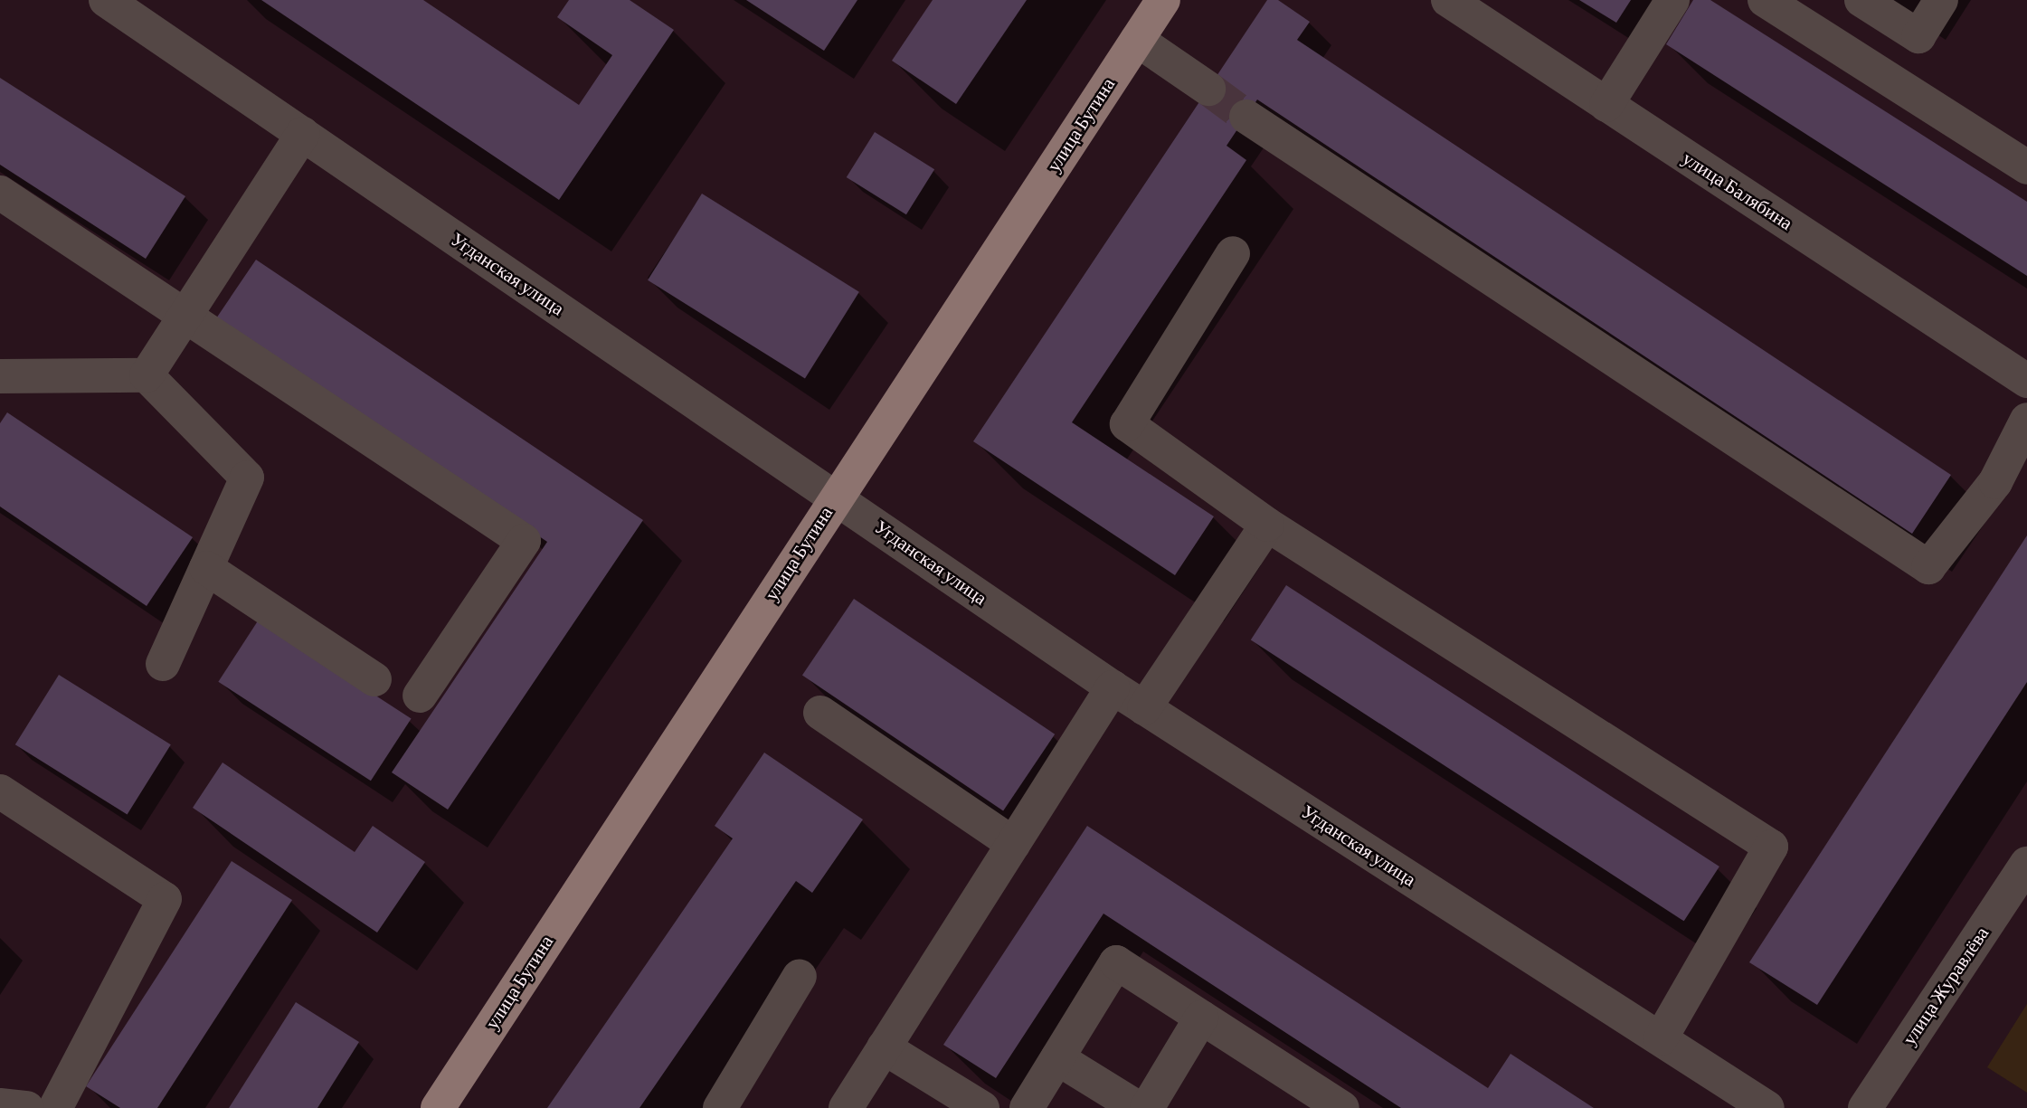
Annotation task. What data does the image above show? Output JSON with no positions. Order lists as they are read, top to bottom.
{
  "streets": {
    "main road": ["улица Бутина"],
    "street": ["улица Балябина", "Угданская улица", "улица Журавлёва"]
  },
  "crossings": [
    ["улица Бутина", "Угданская улица"]
  ]
}
